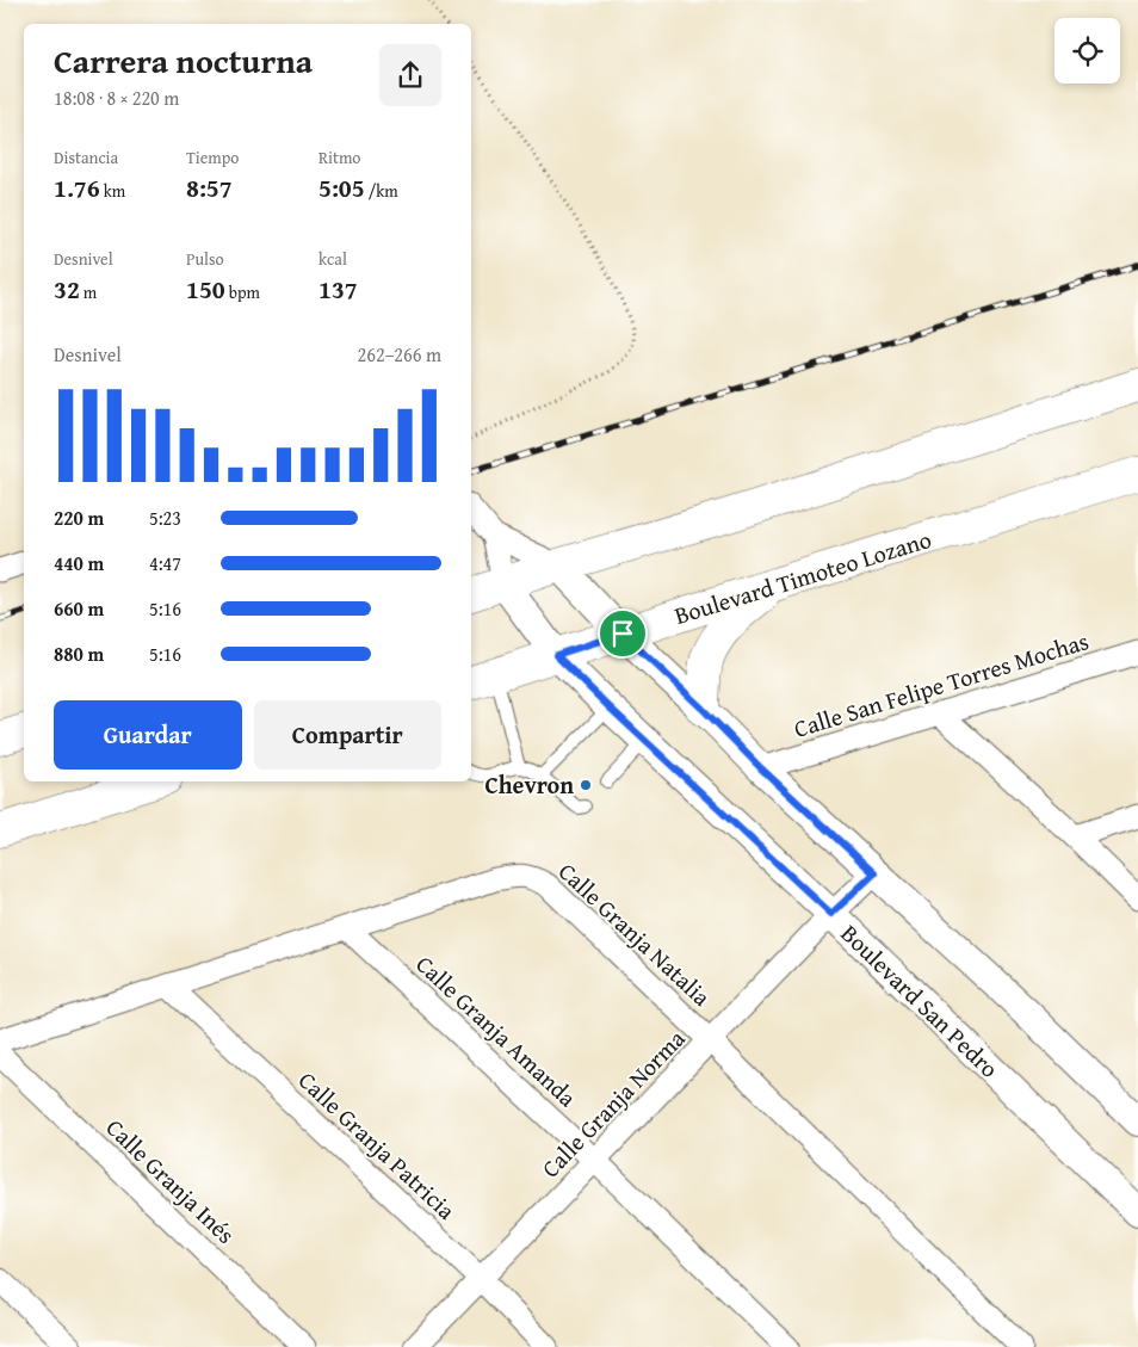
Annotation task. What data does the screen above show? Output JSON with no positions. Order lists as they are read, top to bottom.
{
  "streets": {
    "main road": ["Boulevard Timoteo Lozano"],
    "street": [
      "Calle San Felipe Torres Mochas",
      "Calle Granja Natalia",
      "Boulevard San Pedro",
      "Calle Granja Amanda",
      "Calle Granja Norma",
      "Calle Granja Patricia",
      "Calle Granja Inés"
    ]
  },
  "crossings": [
    ["Boulevard Timoteo Lozano", "Boulevard San Pedro"],
    ["Calle Granja Natalia", "Calle Granja Amanda"],
    ["Calle Granja Natalia", "Calle Granja Norma"],
    ["Calle Granja Natalia", "Calle Granja Patricia"],
    ["Boulevard San Pedro", "Calle Granja Norma"],
    ["Calle Granja Amanda", "Calle Granja Norma"],
    ["Calle Granja Norma", "Calle Granja Patricia"]
  ],
  "places": ["Chevron"],
  "page": {
    "heading": ["Carrera nocturna", "18:08 · 8 × 220 m"],
    "stats": [
      ["Distancia", "1.76 km"],
      ["Tiempo", "8:57"],
      ["Ritmo", "5:05 /km"],
      ["Desnivel", "32 m"],
      ["Pulso", "150 bpm"],
      ["kcal", "137"]
    ],
    "chart": ["Desnivel", "262–266 m"],
    "list": [
      {
        "name": "220 m",
        "note": "5:23"
      },
      {
        "name": "440 m",
        "note": "4:47"
      },
      {
        "name": "660 m",
        "note": "5:16"
      },
      {
        "name": "880 m",
        "note": "5:16"
      }
    ],
    "buttons": ["Guardar", "Compartir"]
  }
}
